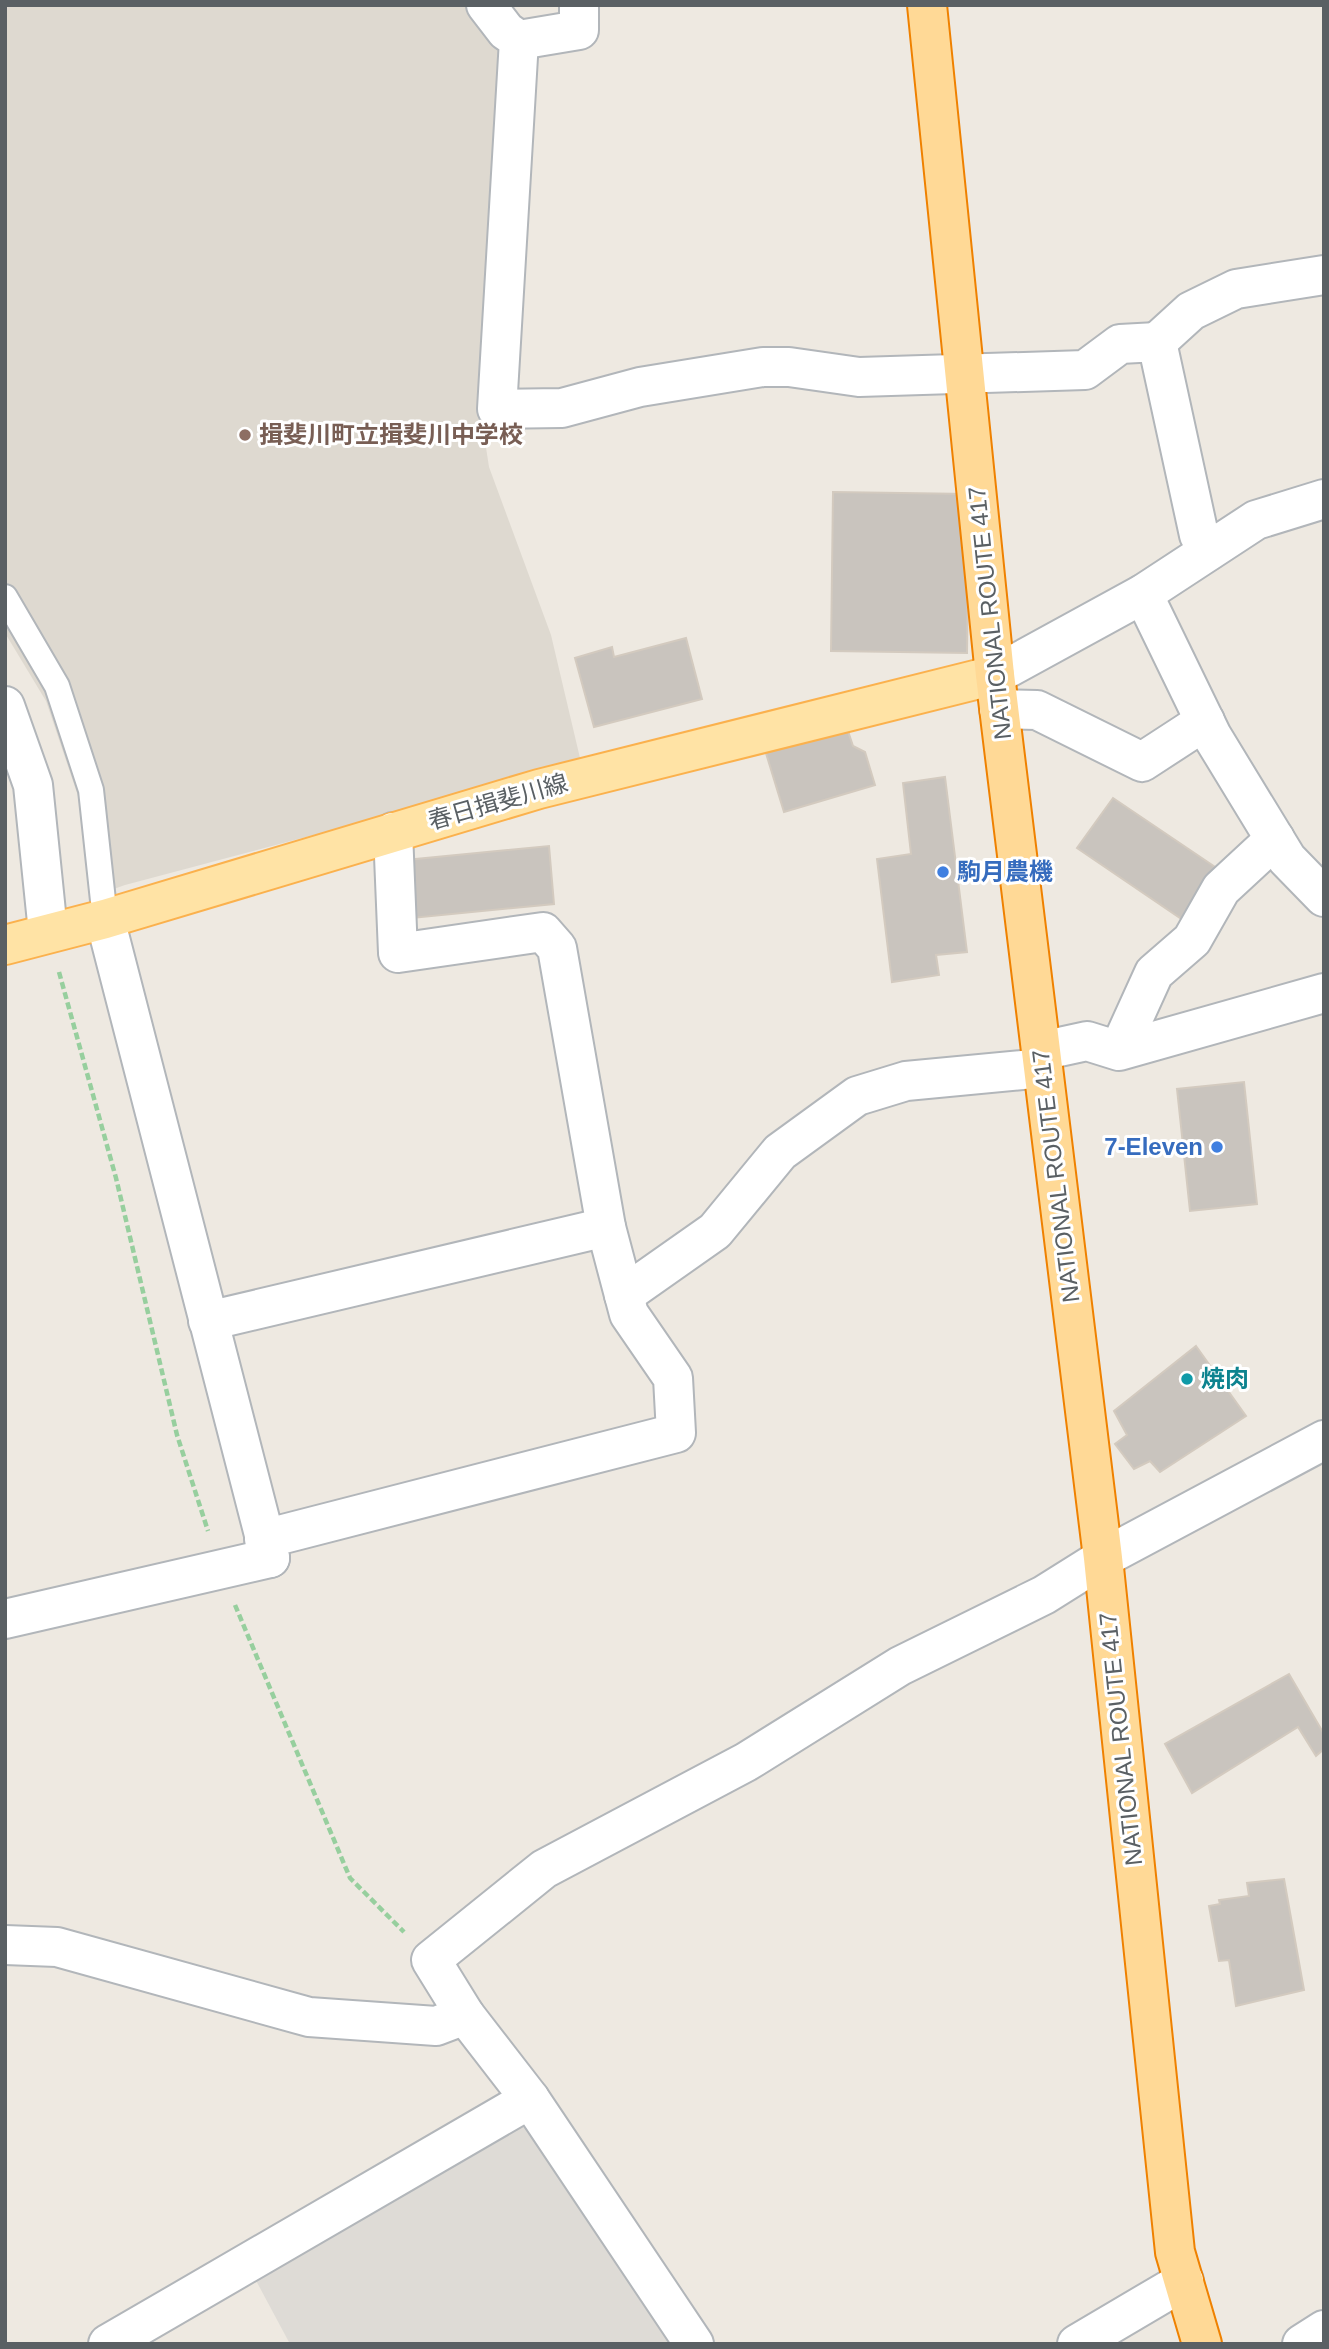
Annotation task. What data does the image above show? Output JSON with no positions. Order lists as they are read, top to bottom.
{
  "streets": {
    "highway": ["NATIONAL ROUTE 417"],
    "main road": ["春日揖斐川線"]
  },
  "crossings": [
    ["NATIONAL ROUTE 417", "春日揖斐川線"]
  ],
  "places": [
    "揖斐川町立揖斐川中学校",
    "駒月農機",
    "7-Eleven",
    "焼肉"
  ]
}
